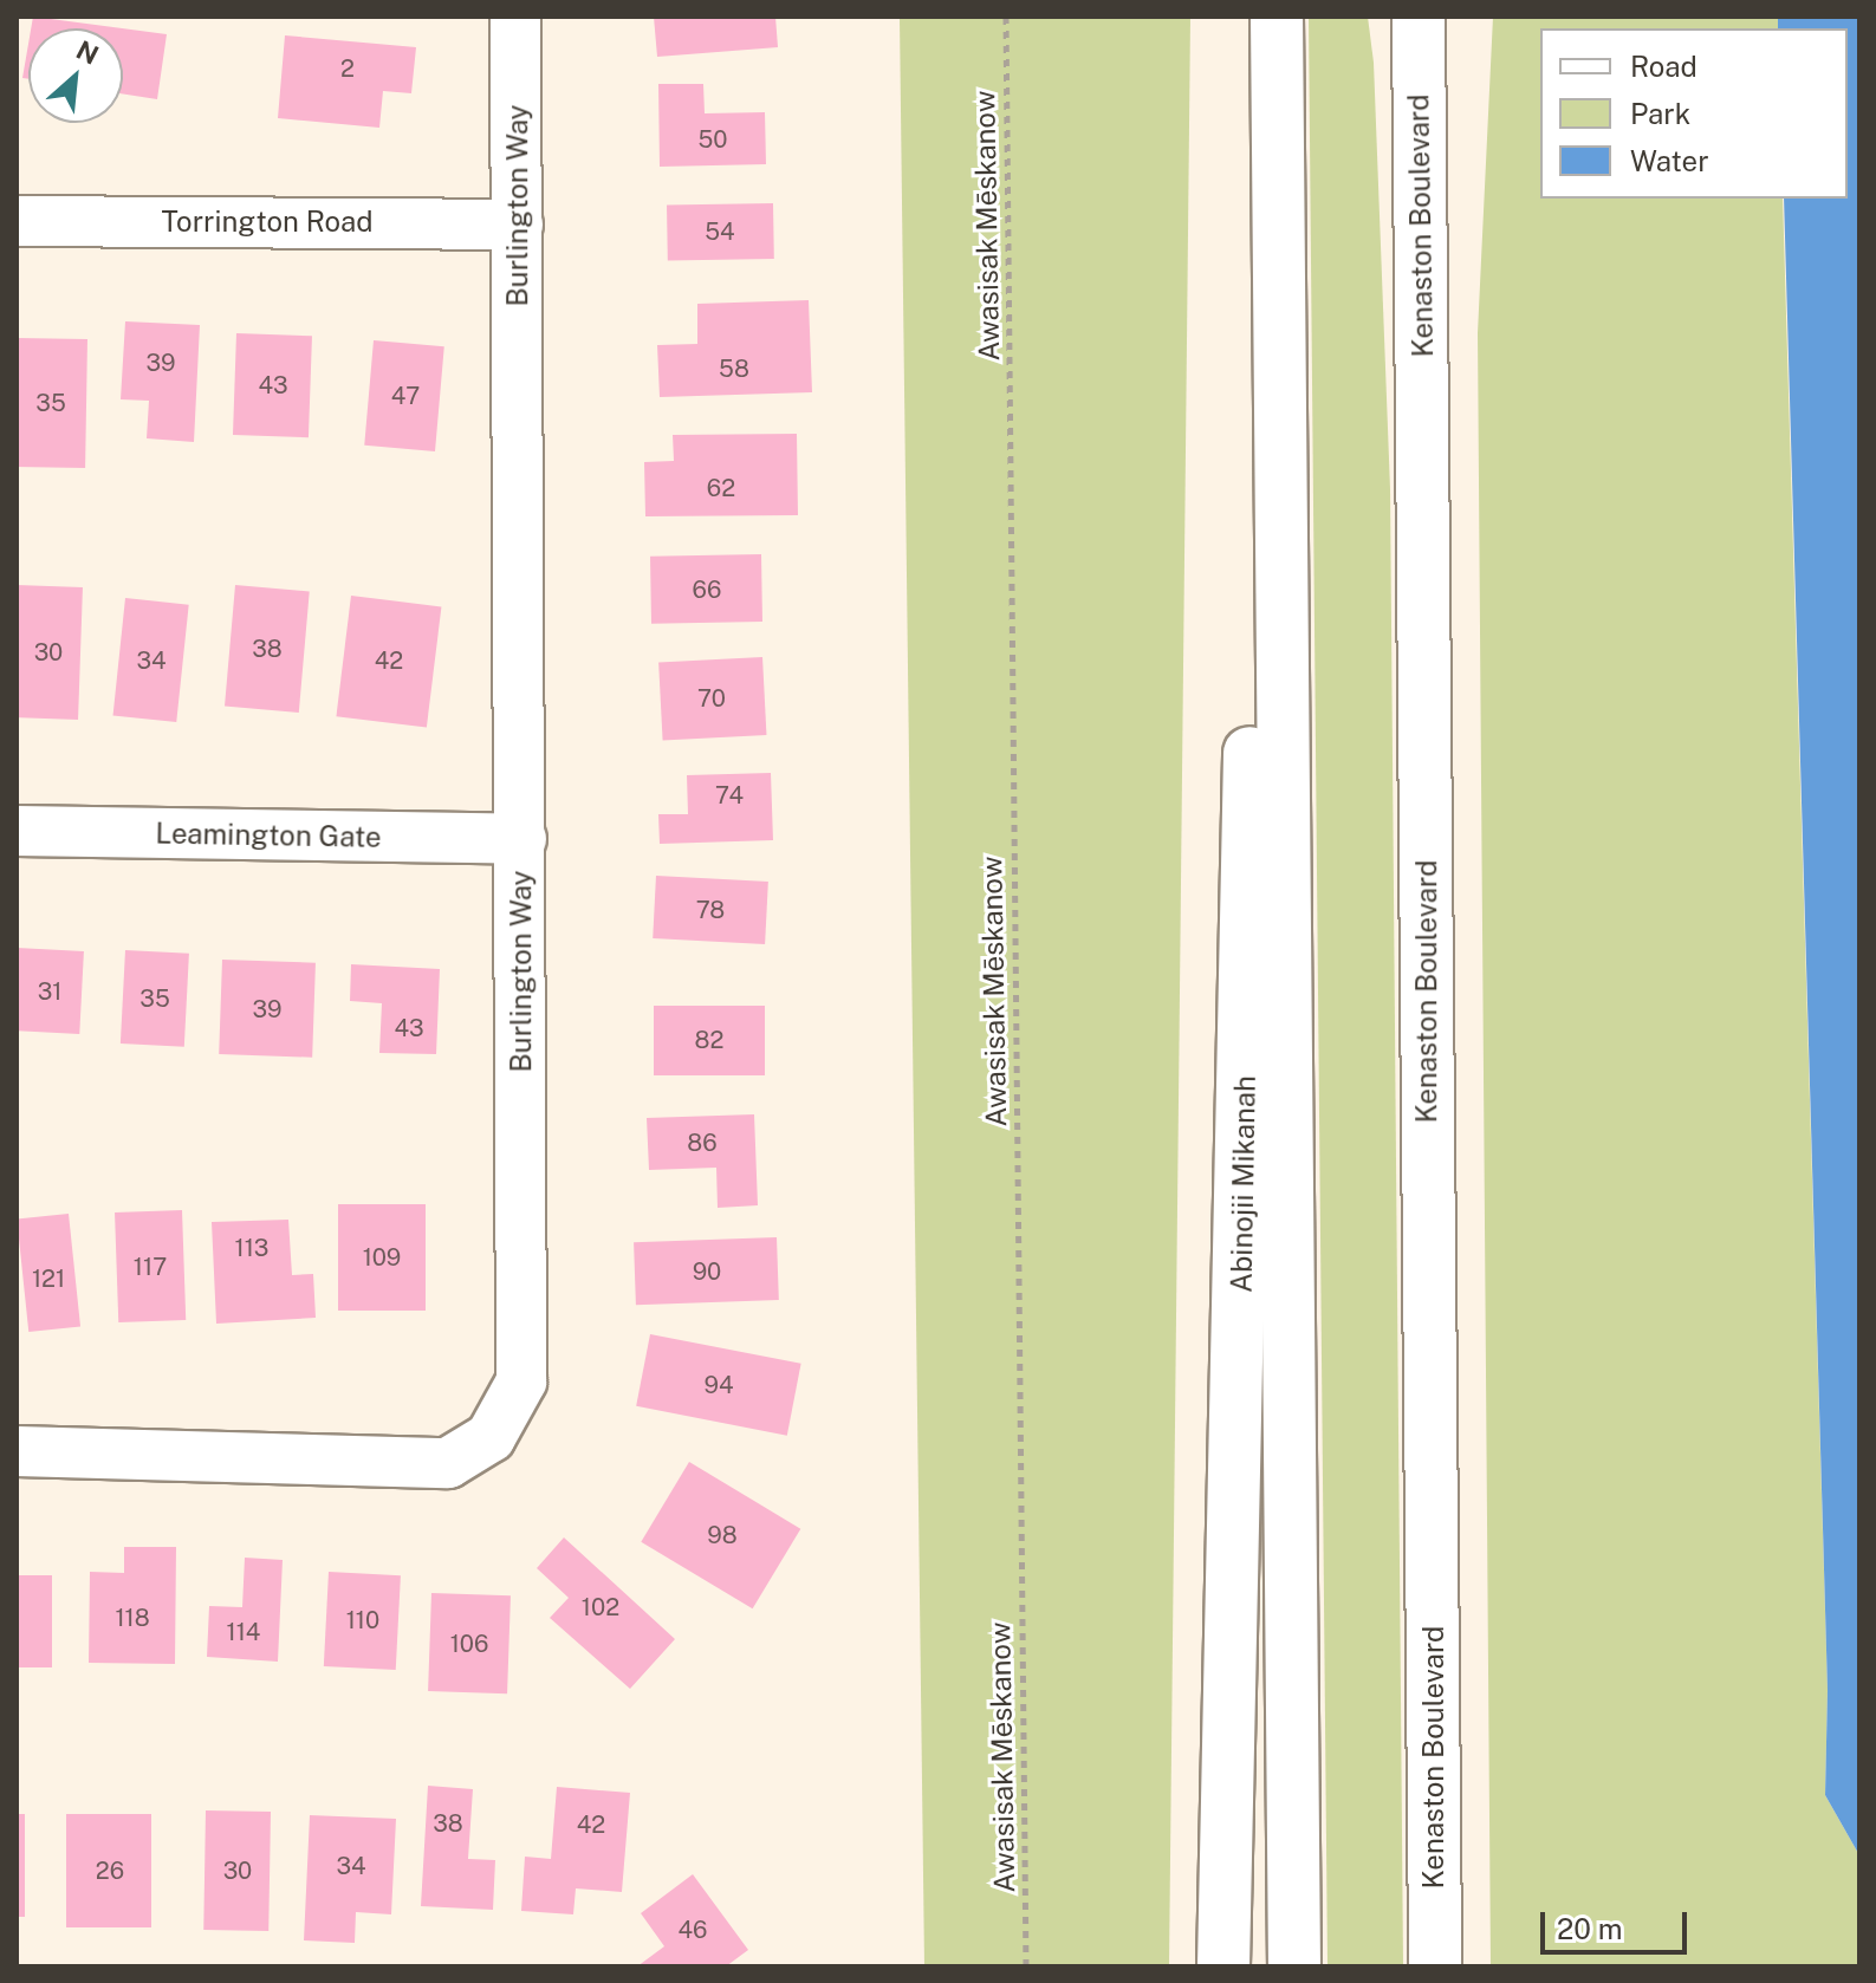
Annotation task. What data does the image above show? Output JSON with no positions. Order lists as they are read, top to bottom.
{
  "streets": {
    "main road": ["Kenaston Boulevard", "Abinojii Mikanah"],
    "street": ["Burlington Way", "Torrington Road", "Leamington Gate"],
    "path": ["Awasisak Mēskanow"]
  },
  "crossings": [
    ["Burlington Way", "Torrington Road"],
    ["Burlington Way", "Leamington Gate"]
  ],
  "house_numbers": [
    "2",
    "50",
    "54",
    "39",
    "58",
    "43",
    "47",
    "35",
    "62",
    "66",
    "38",
    "30",
    "34",
    "42",
    "70",
    "74",
    "78",
    "31",
    "35",
    "39",
    "43",
    "82",
    "86",
    "113",
    "109",
    "117",
    "90",
    "121",
    "94",
    "98",
    "102",
    "118",
    "110",
    "114",
    "106",
    "38",
    "42",
    "34",
    "26",
    "30",
    "46"
  ],
  "legend": ["Road", "Park", "Water"],
  "scale_bar": "20 m",
  "north": "top right"
}
